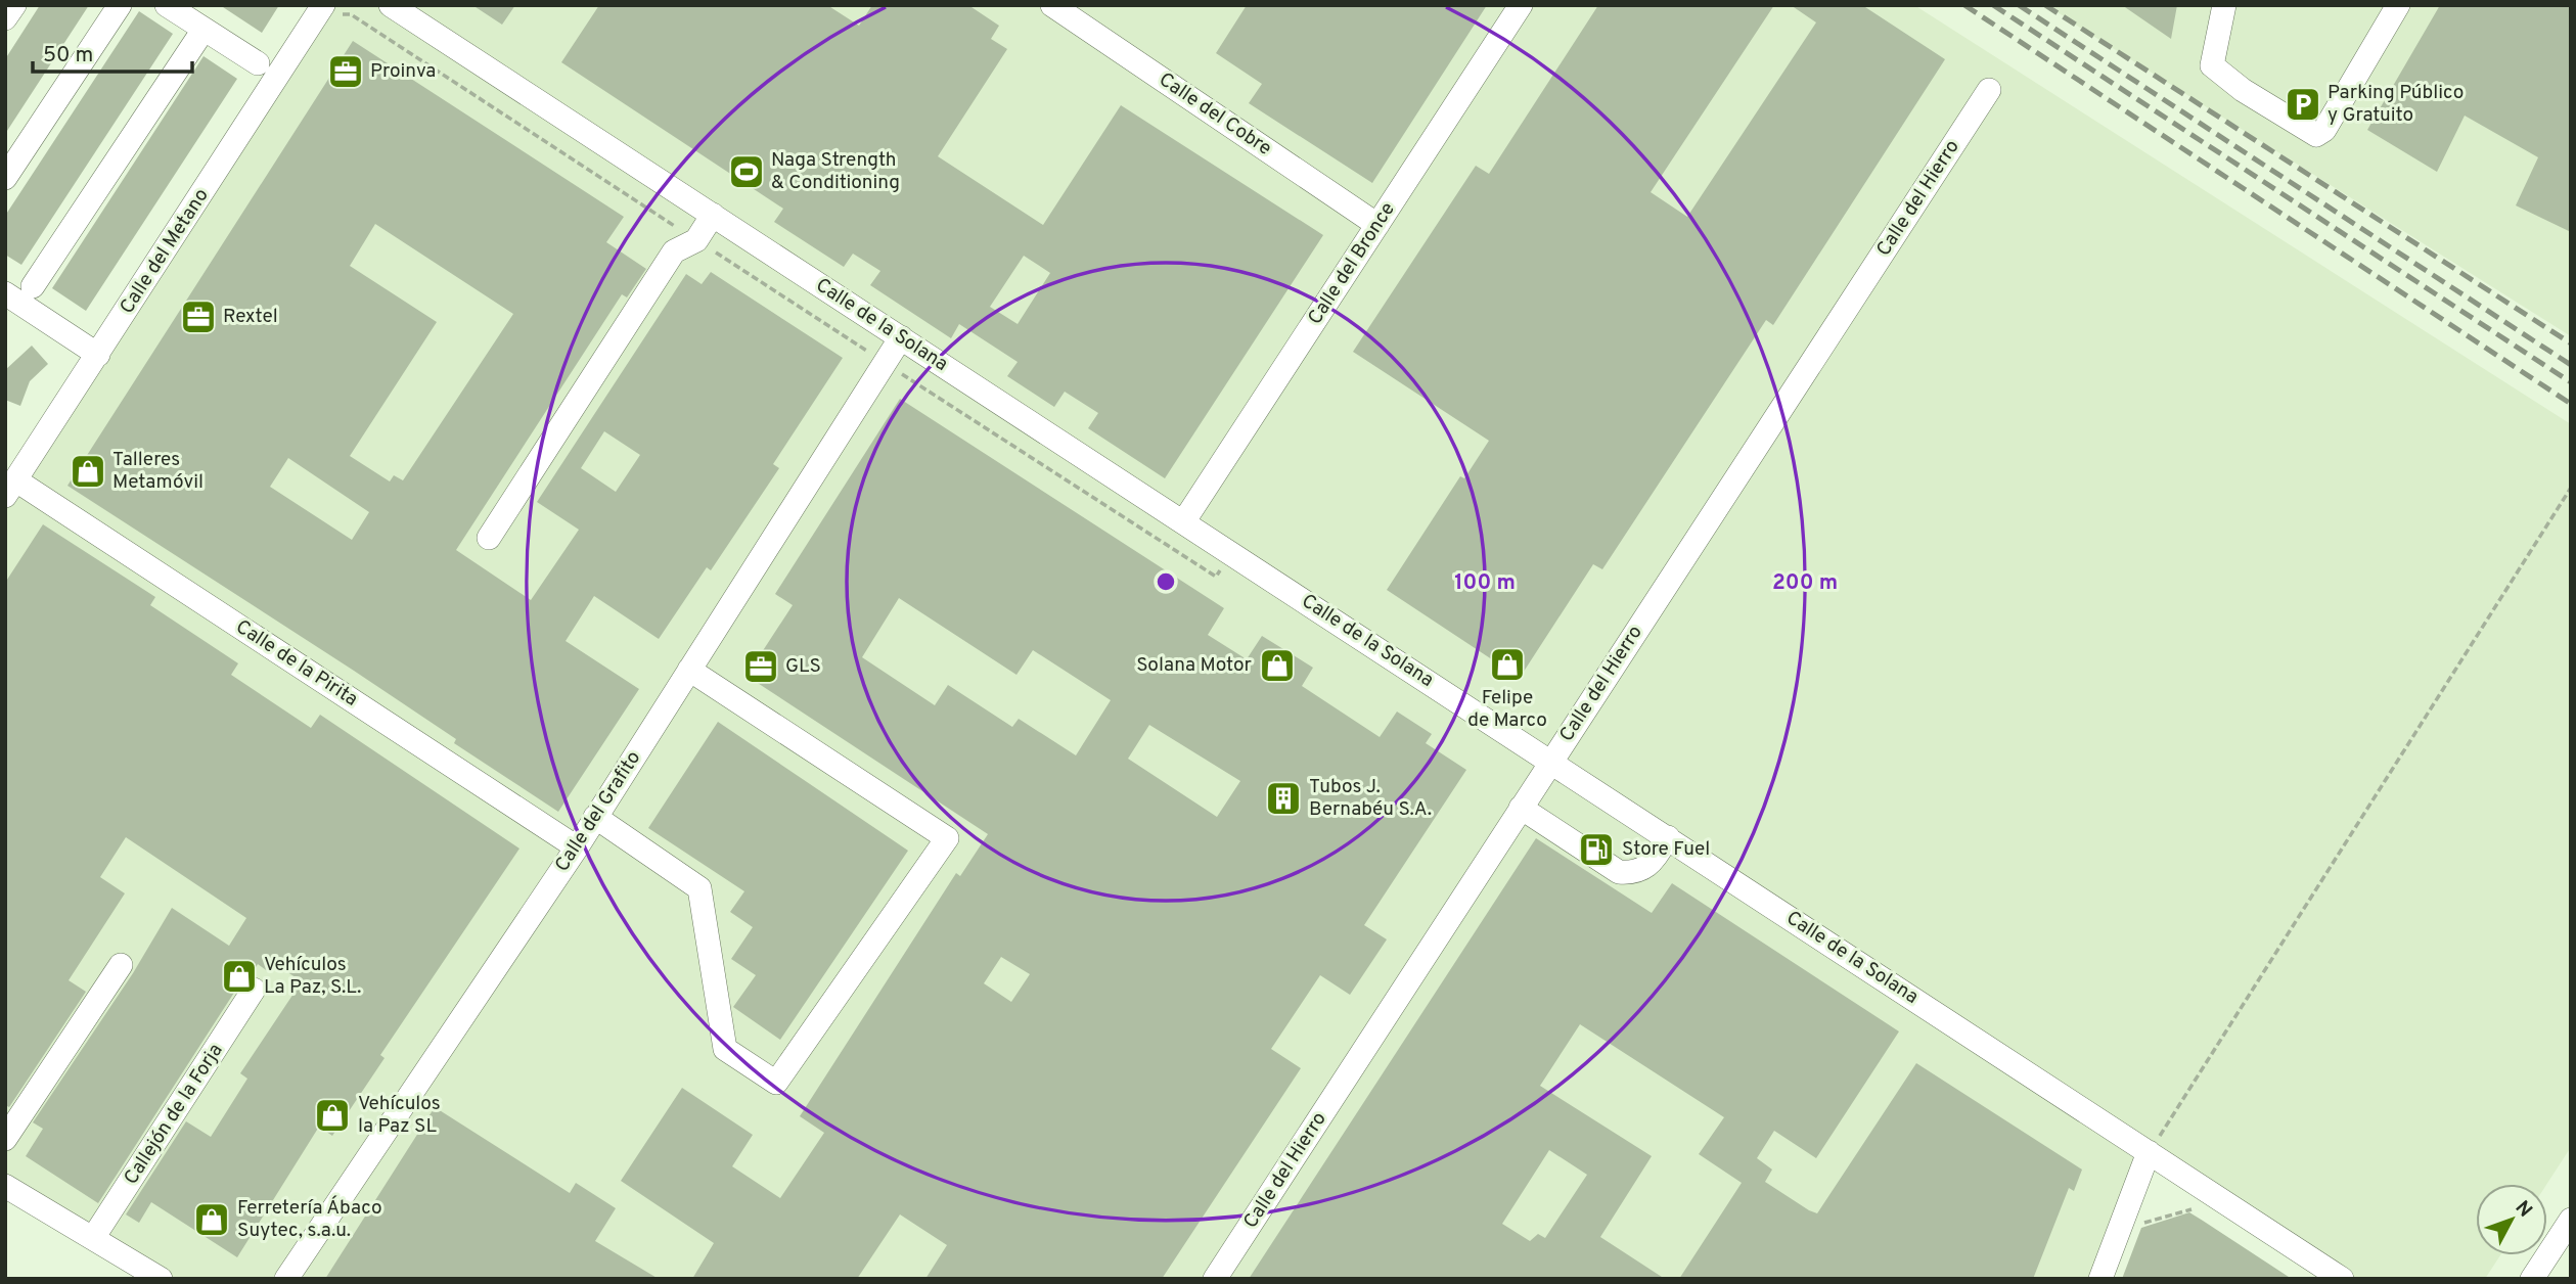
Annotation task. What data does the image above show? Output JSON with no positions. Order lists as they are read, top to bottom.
{
  "streets": {
    "street": [
      "Calle del Cobre",
      "Calle del Hierro",
      "Calle del Metano",
      "Calle del Bronce",
      "Calle de la Solana",
      "Calle de la Pirita",
      "Calle del Grafito",
      "Callejón de la Forja"
    ]
  },
  "crossings": [
    ["Calle del Cobre", "Calle del Bronce"],
    ["Calle del Hierro", "Calle de la Solana"],
    ["Calle del Metano", "Calle de la Pirita"],
    ["Calle del Bronce", "Calle de la Solana"],
    ["Calle de la Solana", "Calle del Grafito"],
    ["Calle de la Pirita", "Calle del Grafito"]
  ],
  "places": {
    "office": ["Proinva", "Rextel", "GLS"],
    "parking": ["Parking Público y Gratuito"],
    "sports": ["Naga Strength & Conditioning"],
    "shop": [
      "Talleres Metamóvil",
      "Felipe de Marco",
      "Solana Motor",
      "Vehículos La Paz, S.L.",
      "Vehículos la Paz SL",
      "Ferretería Ábaco Suytec, s.a.u."
    ],
    "building": ["Tubos J. Bernabéu S.A."],
    "fuel station": ["Store Fuel"]
  },
  "scale_bar": "50 m",
  "north": "top right",
  "rings": ["100 m", "200 m"]
}
